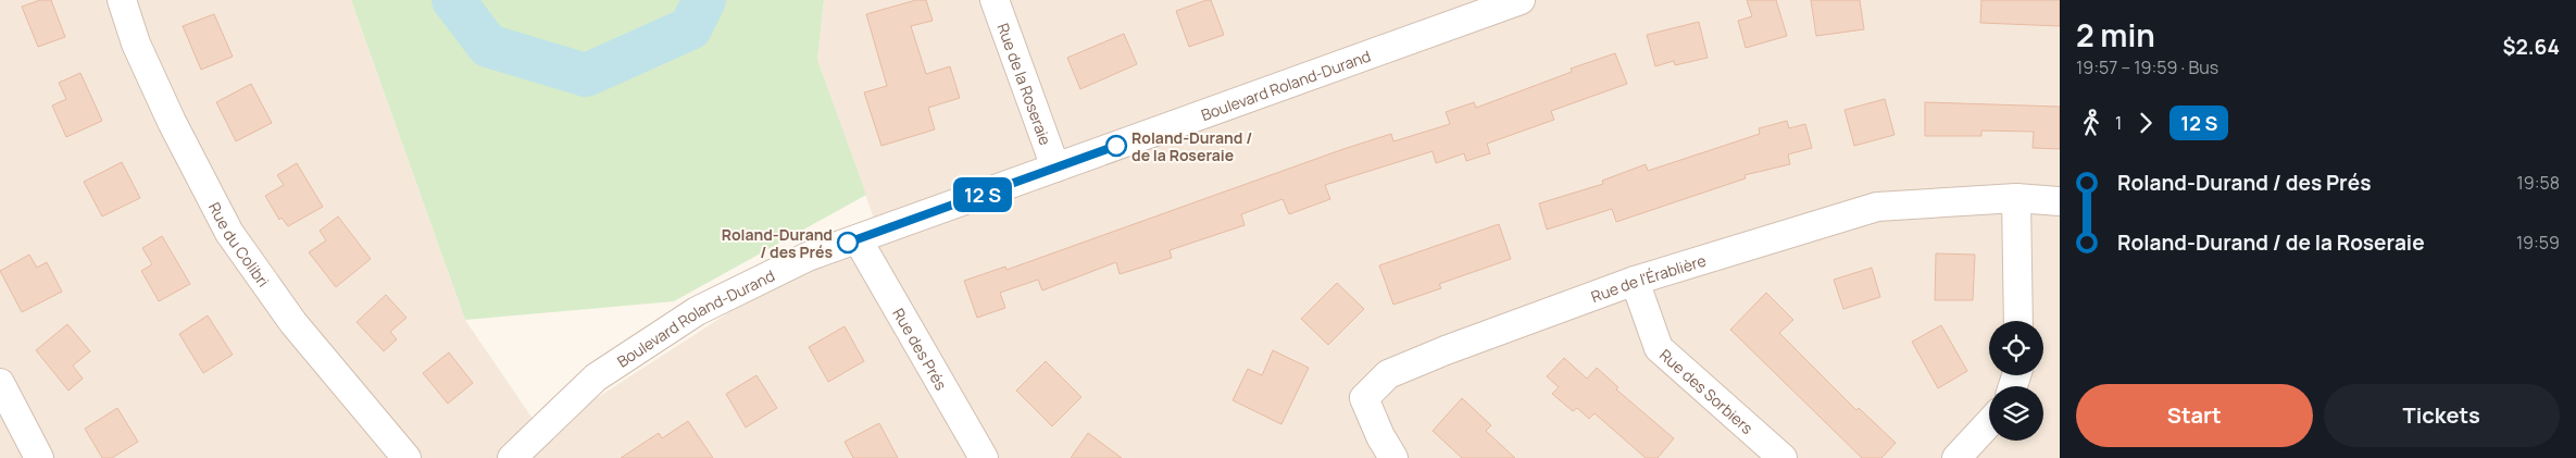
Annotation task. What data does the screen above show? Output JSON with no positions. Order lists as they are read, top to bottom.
{
  "streets": {
    "street": [
      "Rue de la Roseraie",
      "Boulevard Roland-Durand",
      "Rue du Colibri",
      "Rue de l'Érablière",
      "Rue des Prés",
      "Rue des Sorbiers"
    ]
  },
  "crossings": [
    ["Rue de la Roseraie", "Boulevard Roland-Durand"],
    ["Boulevard Roland-Durand", "Rue des Prés"],
    ["Rue de l'Érablière", "Rue des Sorbiers"]
  ],
  "places": ["Roland-Durand / de la Roseraie", "Roland-Durand / des Prés"],
  "page": {
    "on_map": "12 S",
    "heading": ["2 min", "19:57 – 19:59 · Bus", "$2.64"],
    "legs": ["1", "12 S"],
    "list": [
      {
        "name": "Roland-Durand / des Prés",
        "value": "19:58"
      },
      {
        "name": "Roland-Durand / de la Roseraie",
        "value": "19:59"
      }
    ],
    "buttons": ["Start", "Tickets"]
  }
}
